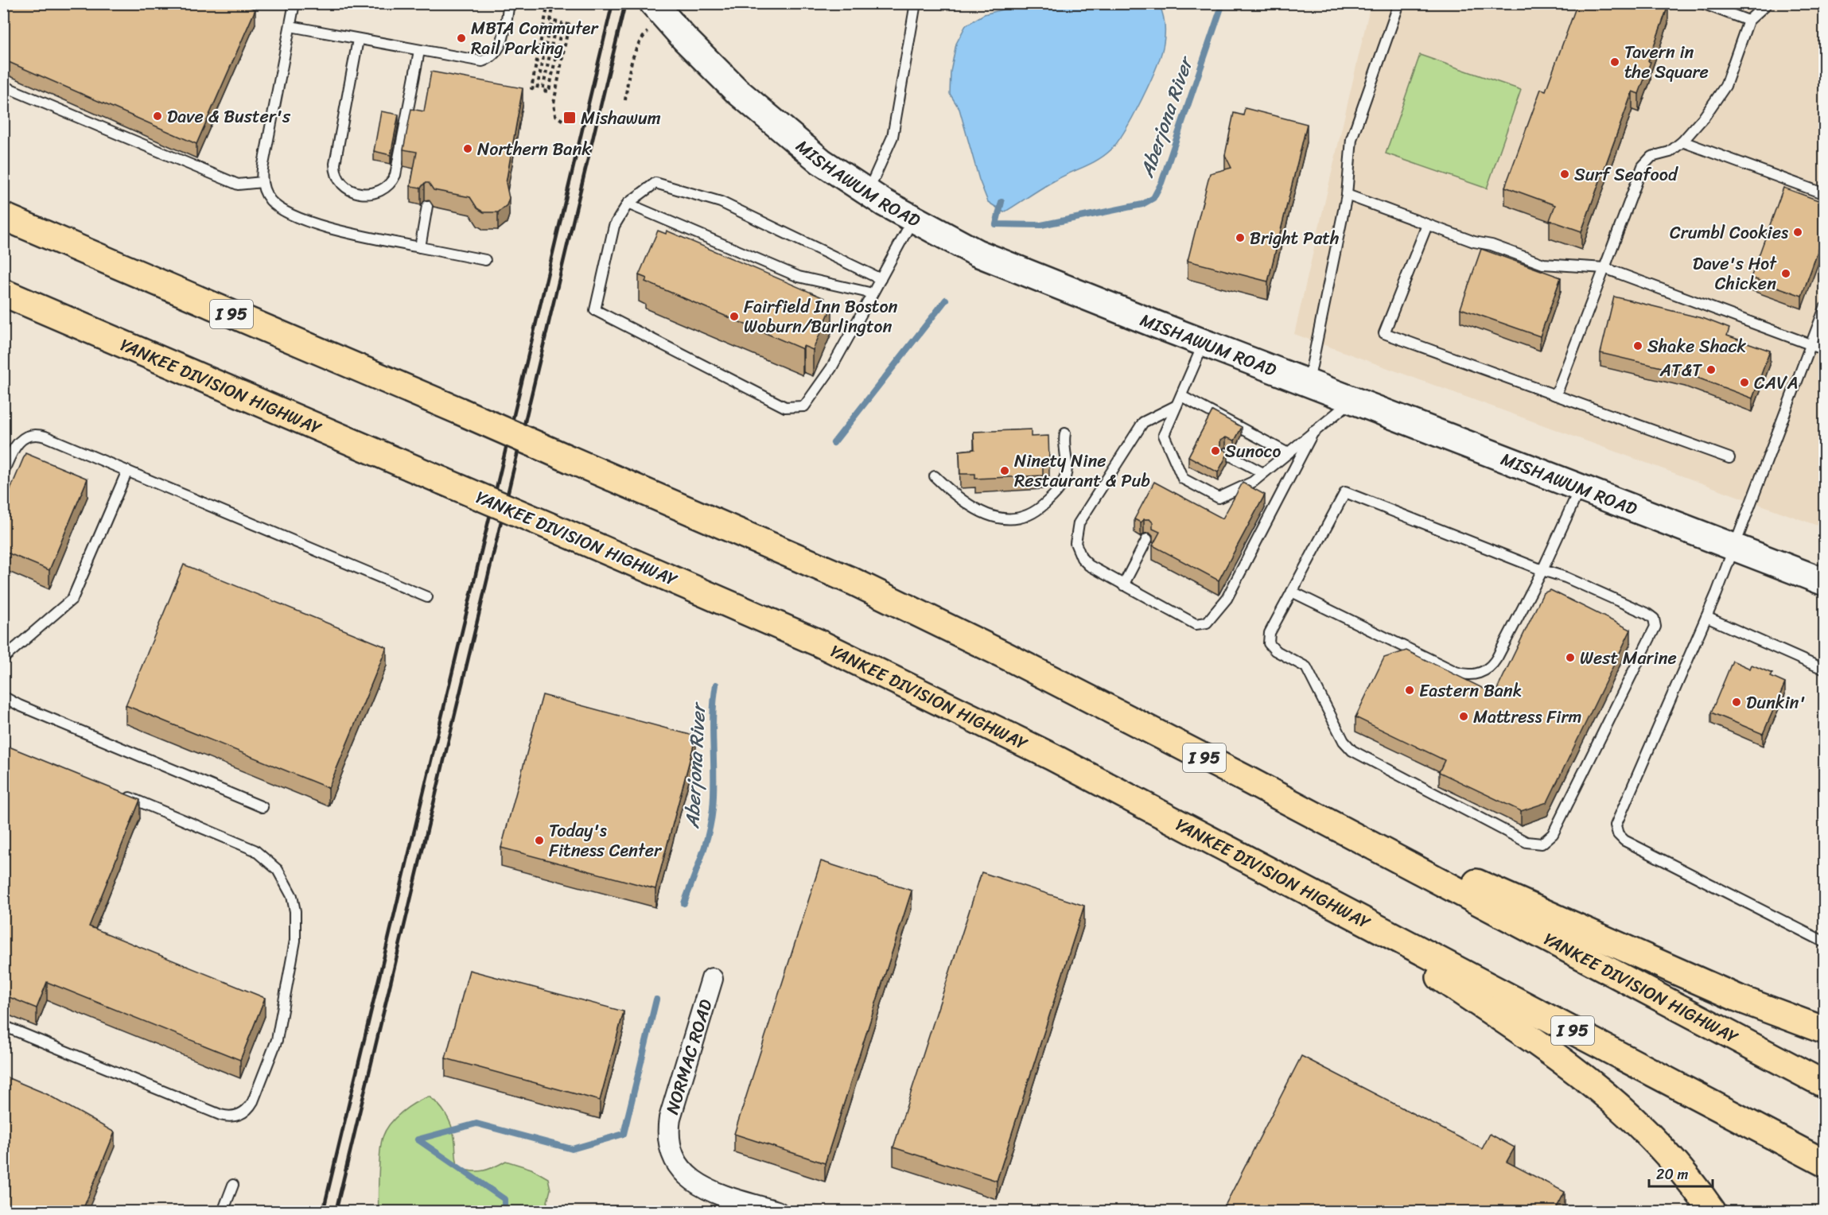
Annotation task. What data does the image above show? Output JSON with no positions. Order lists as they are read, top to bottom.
{
  "streets": {
    "highway": ["I 95", "YANKEE DIVISION HIGHWAY"],
    "main road": ["MISHAWUM ROAD"],
    "street": ["NORMAC ROAD"]
  },
  "water": ["Aberjona River"],
  "places": {
    "other": [
      "MBTA Commuter Rail Parking",
      "Tavern in the Square",
      "Dave & Buster's",
      "Northern Bank",
      "Surf Seafood",
      "Crumbl Cookies",
      "Bright Path",
      "Dave's Hot Chicken",
      "Fairfield Inn Boston Woburn/Burlington",
      "Shake Shack",
      "AT&T",
      "CAVA",
      "Sunoco",
      "Ninety Nine Restaurant & Pub",
      "West Marine",
      "Eastern Bank",
      "Dunkin'",
      "Mattress Firm",
      "Today's Fitness Center"
    ],
    "transit": ["Mishawum"]
  },
  "scale_bar": "20 m"
}
